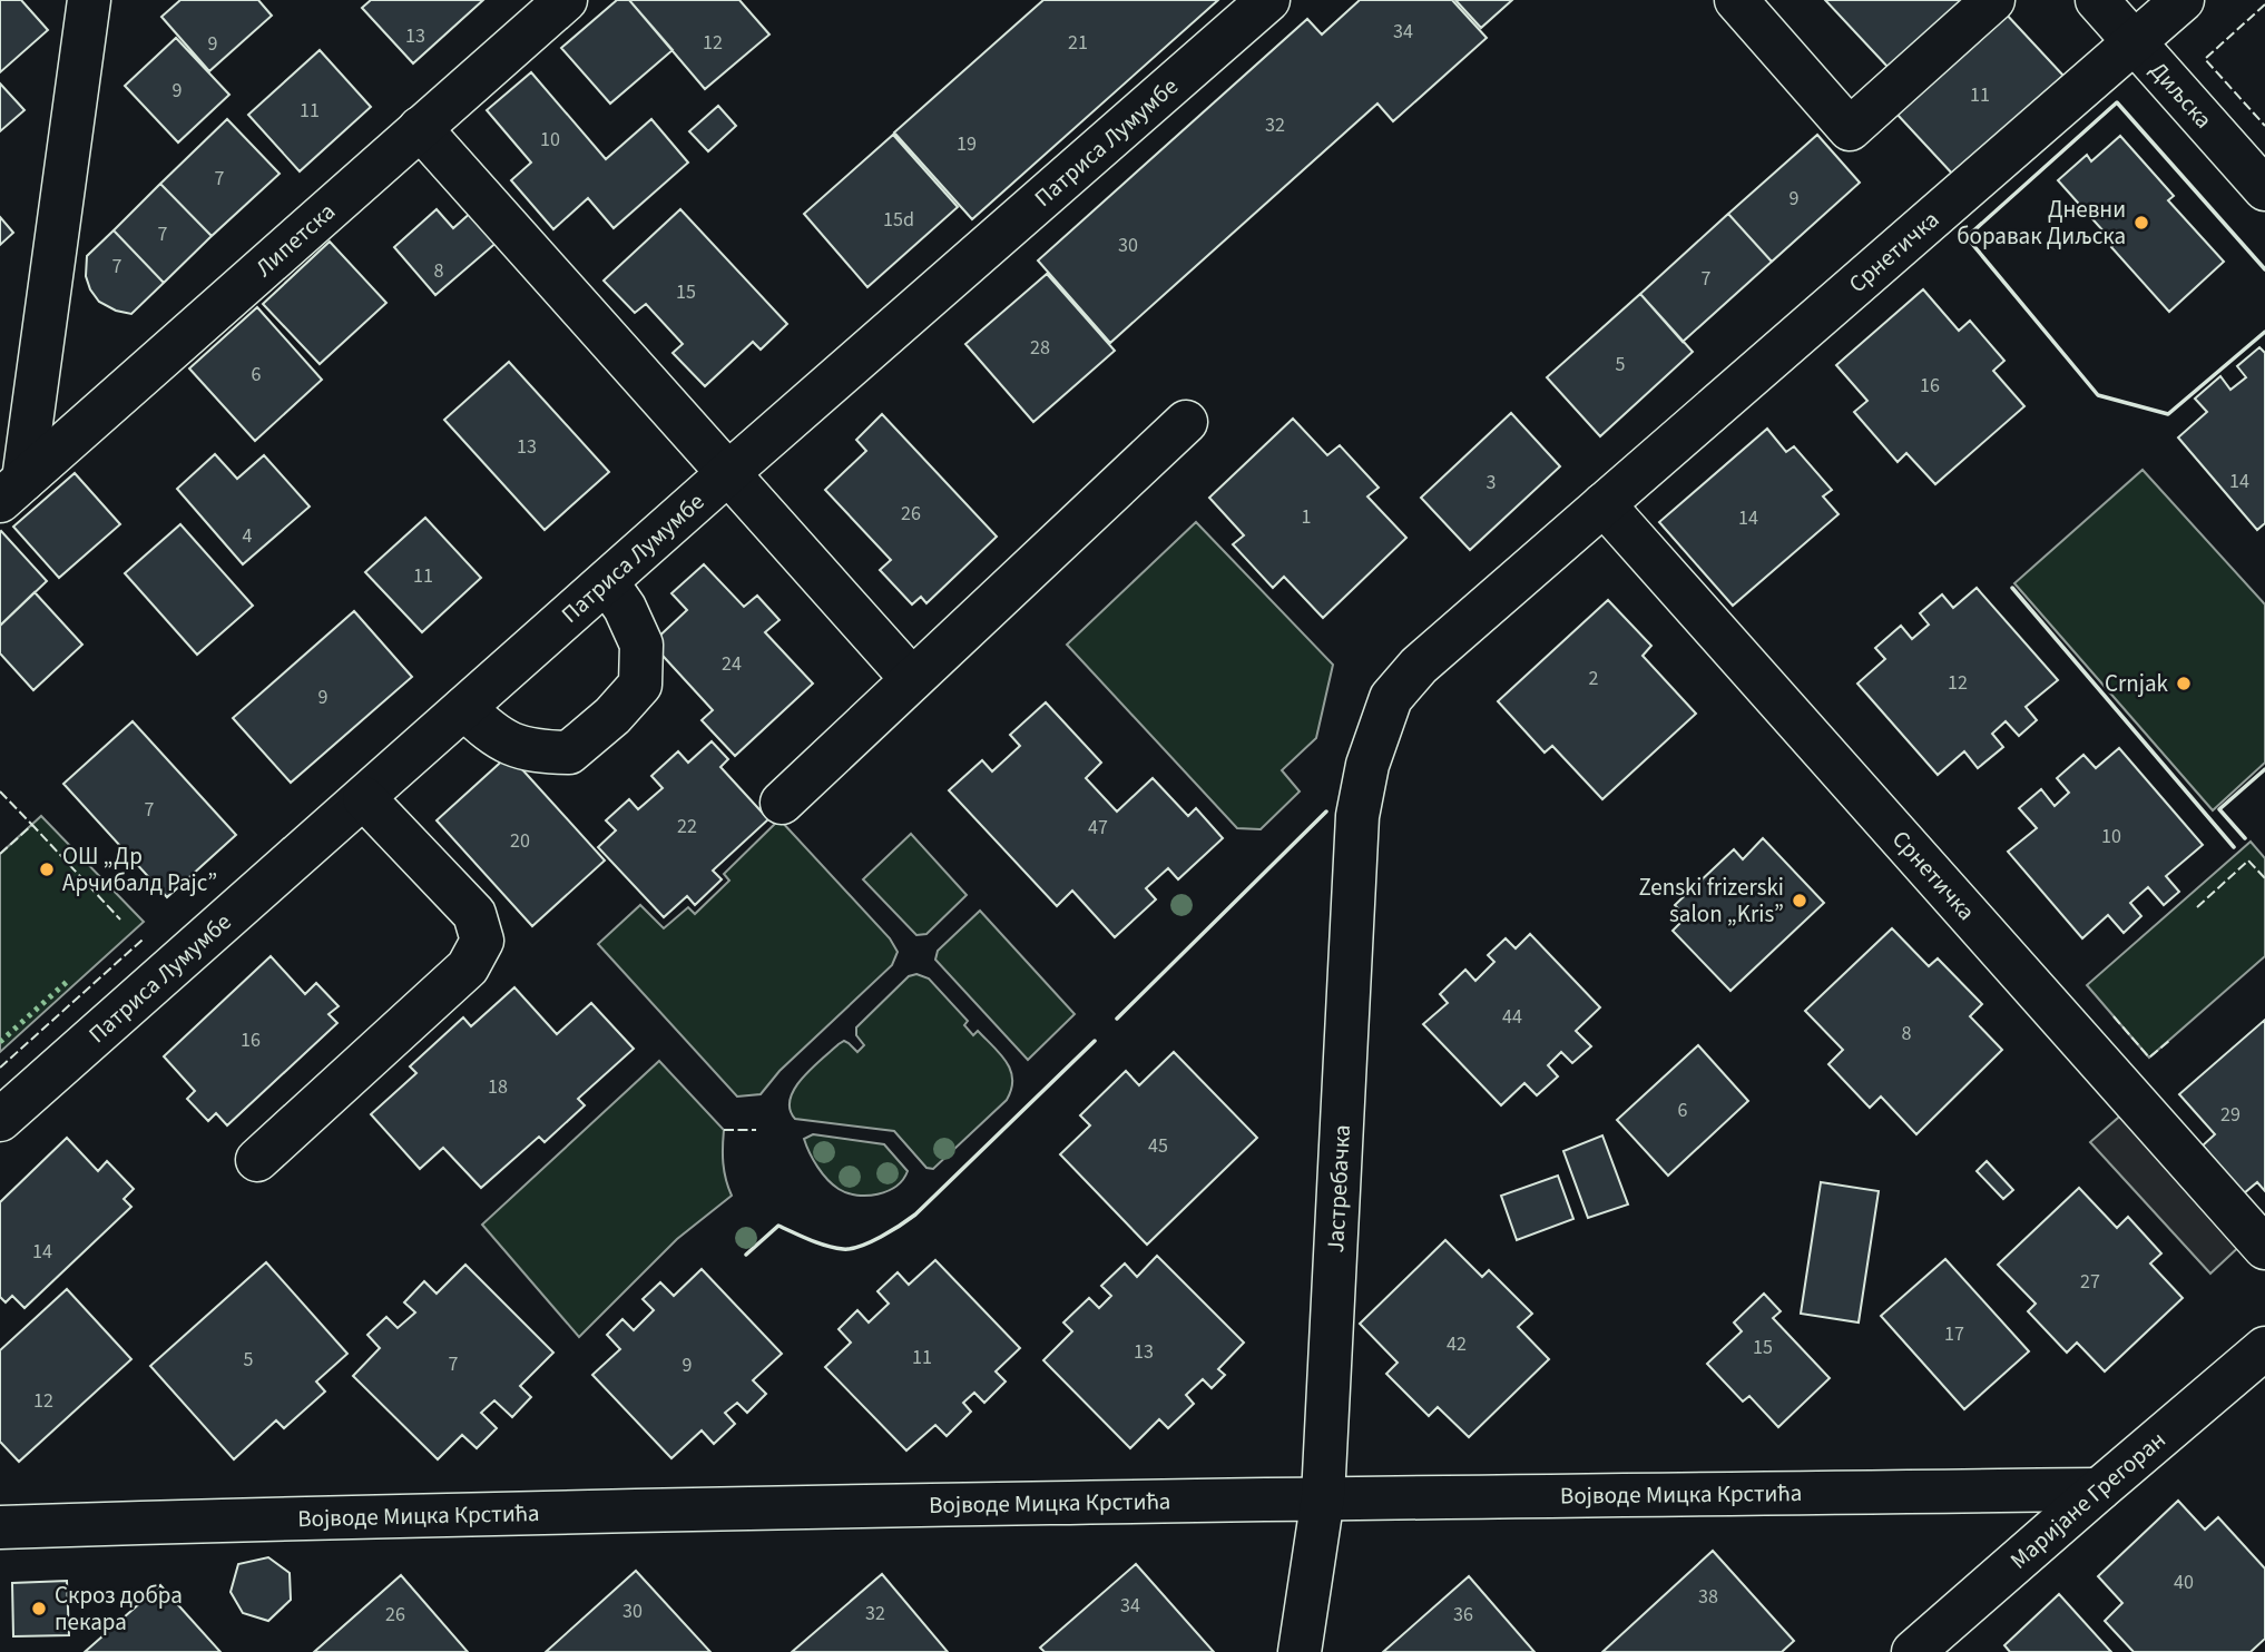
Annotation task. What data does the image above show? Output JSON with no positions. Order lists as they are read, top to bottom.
{
  "streets": {
    "street": [
      "Диљска",
      "Патриса Лумумбе",
      "Липетска",
      "Срнетичка",
      "Јастребачка",
      "Војводе Мицка Крстића",
      "Маријане Грегоран"
    ]
  },
  "crossings": [
    ["Диљска", "Срнетичка"],
    ["Срнетичка", "Јастребачка"],
    ["Јастребачка", "Војводе Мицка Крстића"],
    ["Војводе Мицка Крстића", "Маријане Грегоран"]
  ],
  "places": [
    "Дневни боравак Диљска",
    "Crnjak",
    "ОШ „Др Арчибалд Рајс”",
    "Zenski frizerski salon „Kris”",
    "Скроз добра пекара"
  ],
  "house_numbers": [
    "34",
    "13",
    "12",
    "21",
    "9",
    "9",
    "11",
    "11",
    "32",
    "10",
    "19",
    "7",
    "9",
    "15d",
    "7",
    "30",
    "7",
    "8",
    "7",
    "15",
    "28",
    "5",
    "6",
    "16",
    "13",
    "14",
    "3",
    "26",
    "1",
    "14",
    "4",
    "11",
    "24",
    "2",
    "12",
    "9",
    "7",
    "22",
    "47",
    "10",
    "20",
    "44",
    "8",
    "16",
    "18",
    "6",
    "29",
    "45",
    "14",
    "27",
    "17",
    "42",
    "15",
    "13",
    "11",
    "5",
    "7",
    "9",
    "12",
    "40",
    "38",
    "34",
    "30",
    "32",
    "26",
    "36"
  ]
}
